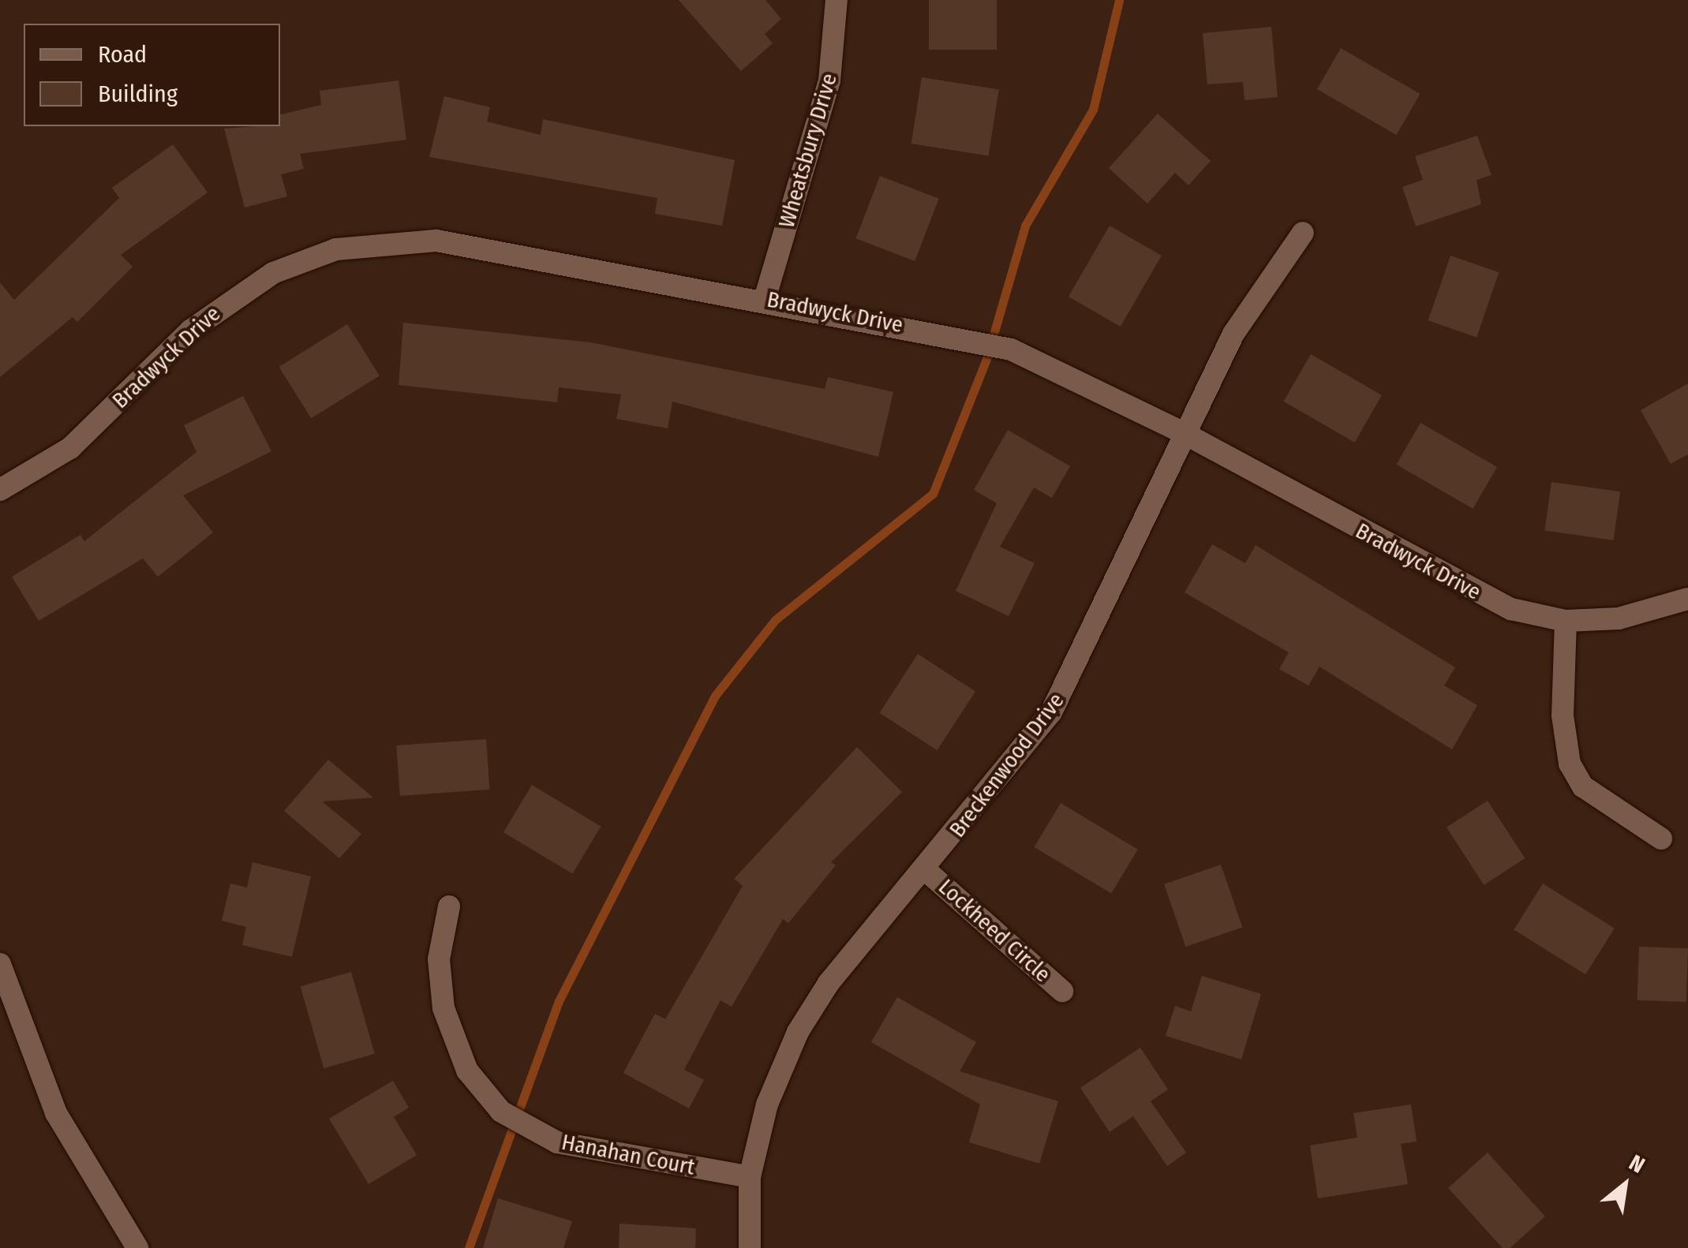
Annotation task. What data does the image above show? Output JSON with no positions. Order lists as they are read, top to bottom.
{
  "streets": {
    "street": [
      "Wheatsbury Drive",
      "Bradwyck Drive",
      "Breckenwood Drive",
      "Lockheed Circle",
      "Hanahan Court"
    ]
  },
  "crossings": [
    ["Wheatsbury Drive", "Bradwyck Drive"],
    ["Bradwyck Drive", "Breckenwood Drive"],
    ["Breckenwood Drive", "Lockheed Circle"],
    ["Breckenwood Drive", "Hanahan Court"]
  ],
  "legend": ["Road", "Building"],
  "north": "top right"
}
